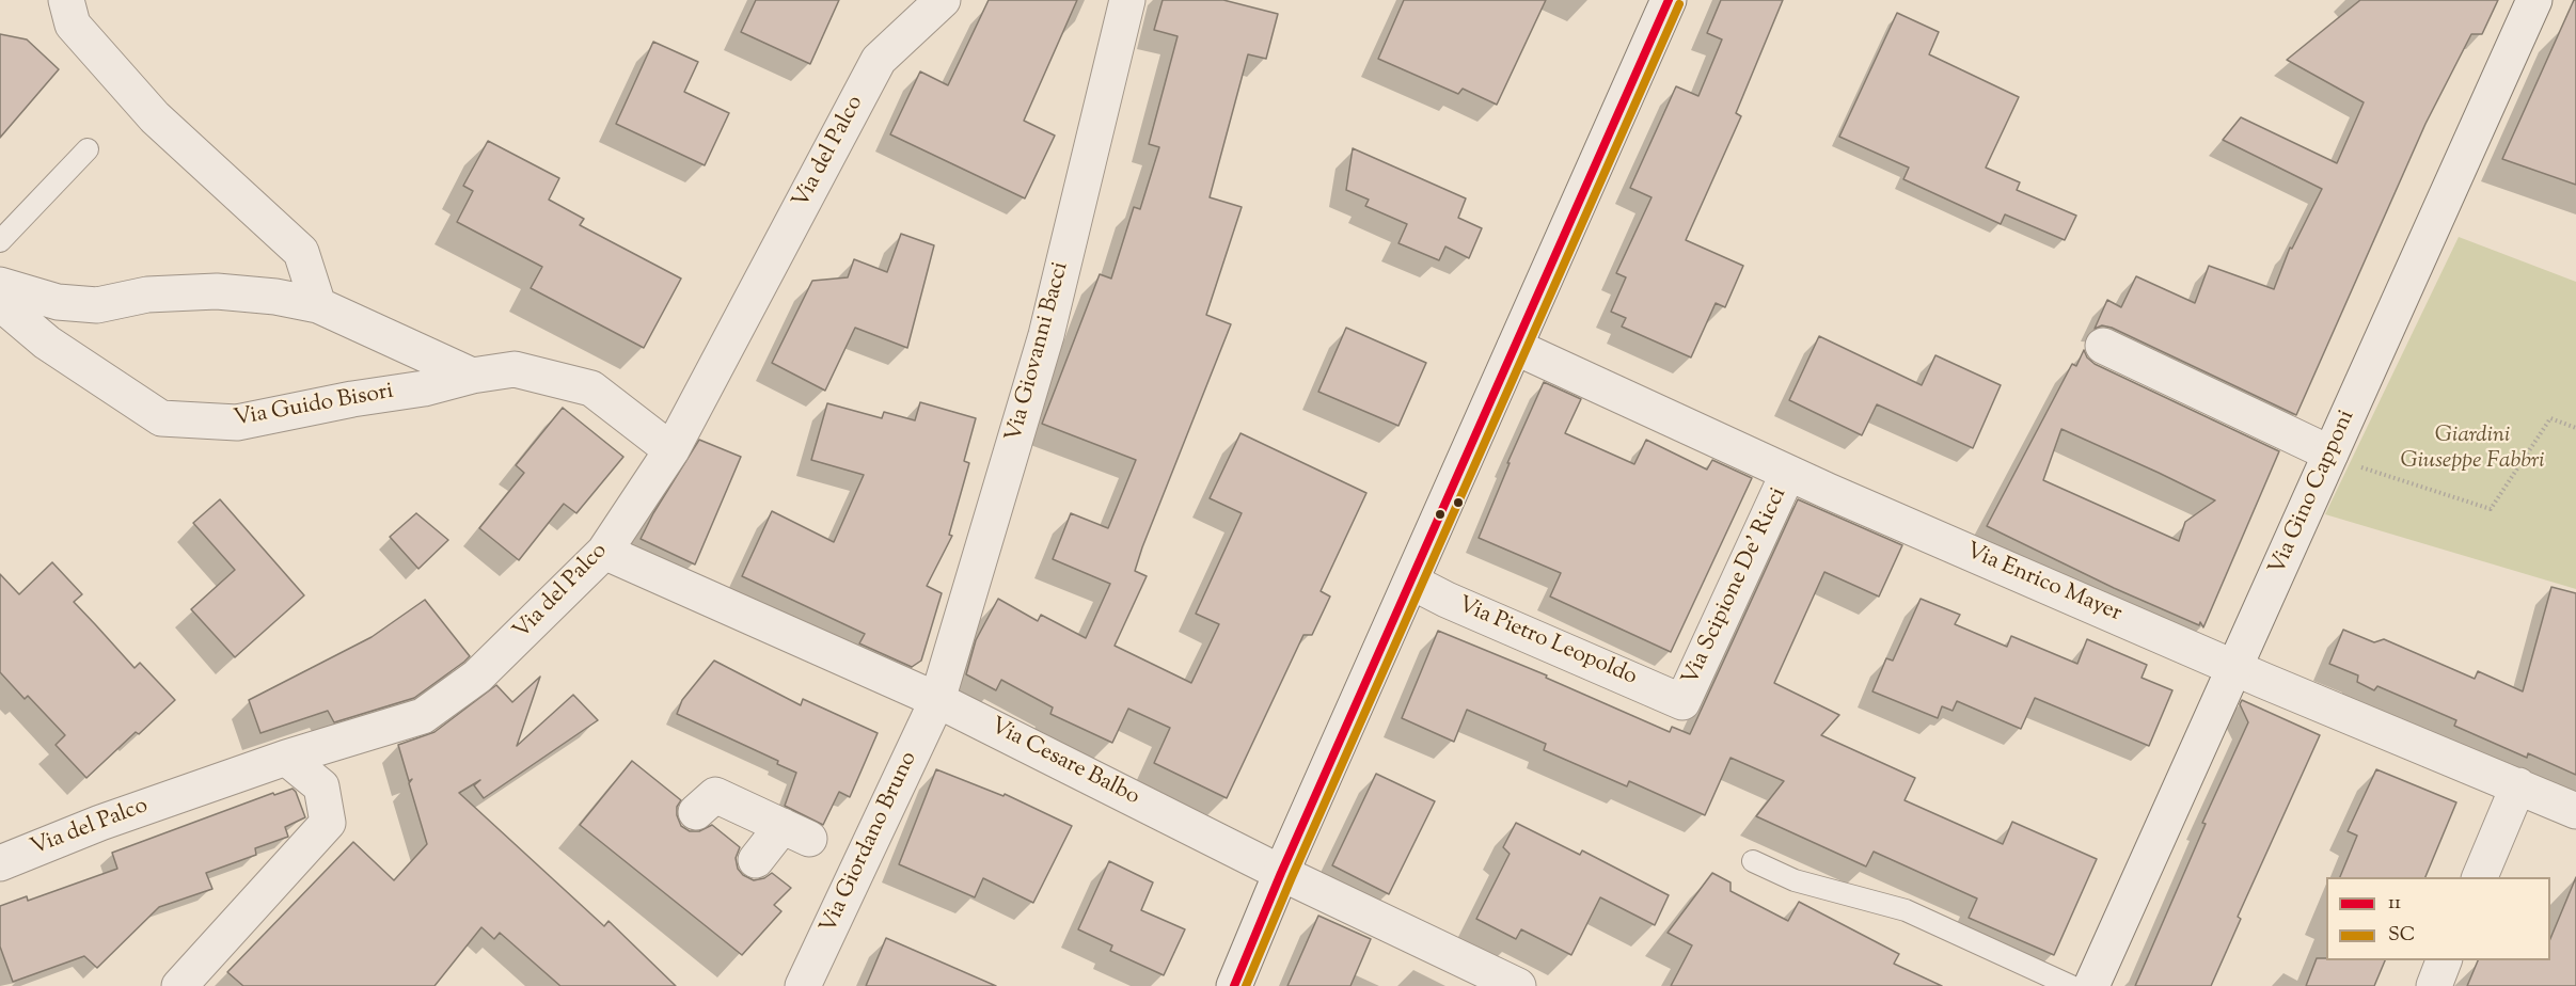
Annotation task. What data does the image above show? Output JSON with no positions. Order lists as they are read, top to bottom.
{
  "streets": {
    "street": [
      "Via del Palco",
      "Via Giovanni Bacci",
      "Via Guido Bisori",
      "Via Gino Capponi",
      "Via Enrico Mayer",
      "Via Scipione De' Ricci",
      "Via Pietro Leopoldo",
      "Via Cesare Balbo",
      "Via Giordano Bruno"
    ]
  },
  "crossings": [
    ["Via del Palco", "Via Guido Bisori"],
    ["Via del Palco", "Via Cesare Balbo"],
    ["Via Giovanni Bacci", "Via Cesare Balbo"],
    ["Via Giovanni Bacci", "Via Giordano Bruno"],
    ["Via Gino Capponi", "Via Enrico Mayer"],
    ["Via Enrico Mayer", "Via Scipione De' Ricci"],
    ["Via Scipione De' Ricci", "Via Pietro Leopoldo"],
    ["Via Cesare Balbo", "Via Giordano Bruno"]
  ],
  "parks": ["Giardini Giuseppe Fabbri"],
  "lines": ["transit line 11", "transit line SC"],
  "legend": ["11", "SC"]
}
